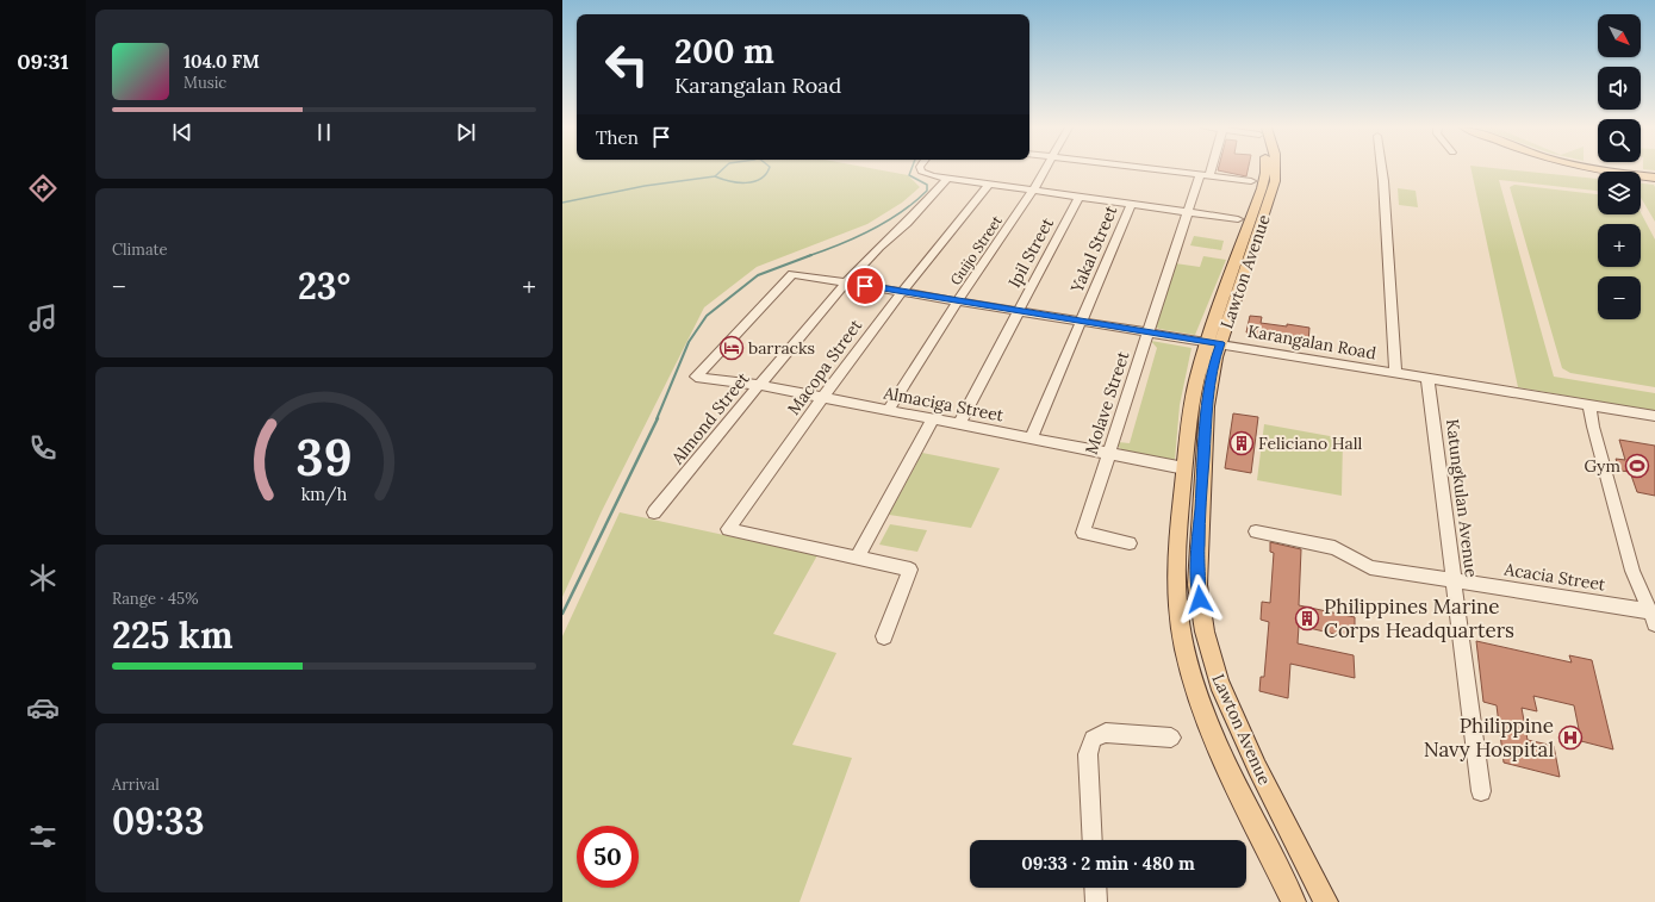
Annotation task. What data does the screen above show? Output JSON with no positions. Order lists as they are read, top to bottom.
{
  "streets": {
    "main road": ["Lawton Avenue"],
    "street": [
      "Yakal Street",
      "Guijo Street",
      "Ipil Street",
      "Karangalan Road",
      "Macopa Street",
      "Molave Street",
      "Almaciga Street",
      "Almond Street",
      "Katungkulan Avenue",
      "Acacia Street"
    ]
  },
  "crossings": [
    ["Yakal Street", "Karangalan Road"],
    ["Yakal Street", "Almaciga Street"],
    ["Guijo Street", "Karangalan Road"],
    ["Guijo Street", "Almaciga Street"],
    ["Ipil Street", "Karangalan Road"],
    ["Ipil Street", "Almaciga Street"],
    ["Lawton Avenue", "Karangalan Road"],
    ["Lawton Avenue", "Almaciga Street"],
    ["Karangalan Road", "Macopa Street"],
    ["Karangalan Road", "Molave Street"],
    ["Karangalan Road", "Almaciga Street"],
    ["Karangalan Road", "Almond Street"],
    ["Karangalan Road", "Katungkulan Avenue"],
    ["Macopa Street", "Almaciga Street"],
    ["Molave Street", "Almaciga Street"],
    ["Almaciga Street", "Almond Street"],
    ["Katungkulan Avenue", "Acacia Street"]
  ],
  "places": {
    "hotel": ["barracks"],
    "building": ["Feliciano Hall", "Philippines Marine Corps Headquarters"],
    "sports": ["Gym"],
    "hospital": ["Philippine Navy Hospital"]
  },
  "north": "bottom right",
  "page": {
    "tabs": "09:31",
    "map_buttons": ["+", "−"],
    "turn": ["200 m", "Karangalan Road"],
    "song": ["104.0 FM", "Music"],
    "then": "Then",
    "tile": [
      "Climate",
      ["Range · 45%", "225 km"],
      ["Arrival", "09:33"]
    ],
    "heat": ["−", "23°", "+"],
    "limit": "50",
    "trip": "09:33 · 2 min · 480 m",
    "gauge": ["39", "km/h"]
  }
}
